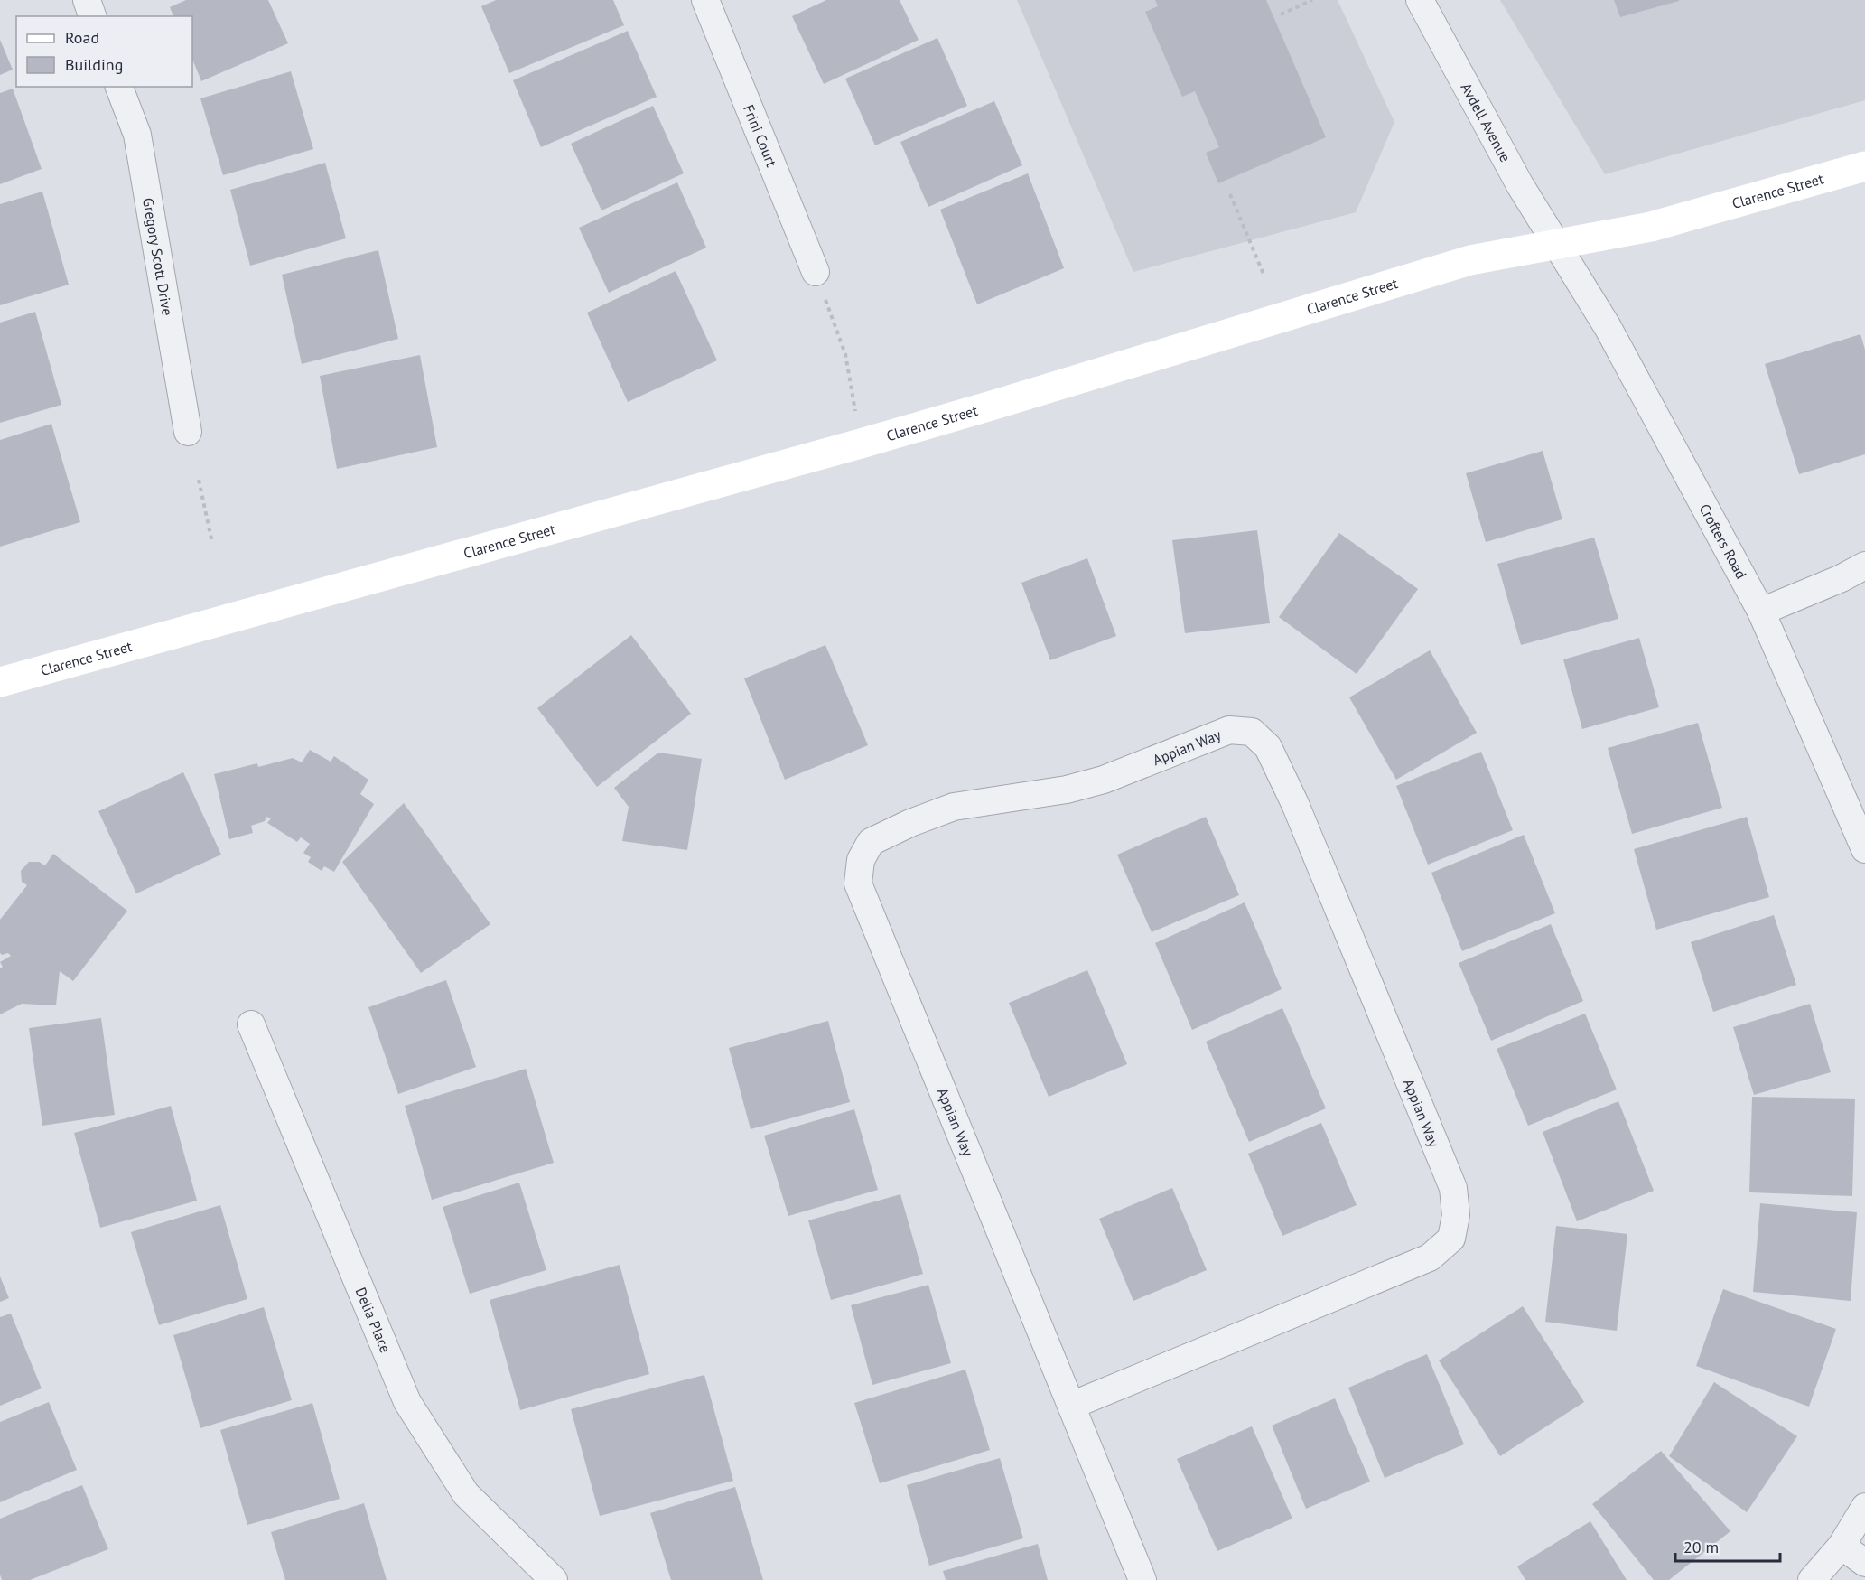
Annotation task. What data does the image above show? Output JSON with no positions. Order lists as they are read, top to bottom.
{
  "streets": {
    "street": [
      "Avdell Avenue",
      "Frini Court",
      "Clarence Street",
      "Gregory Scott Drive",
      "Crofters Road",
      "Appian Way",
      "Delia Place"
    ]
  },
  "crossings": [
    ["Avdell Avenue", "Clarence Street"],
    ["Avdell Avenue", "Crofters Road"],
    ["Clarence Street", "Crofters Road"]
  ],
  "legend": ["Road", "Building"],
  "scale_bar": "20 m"
}
